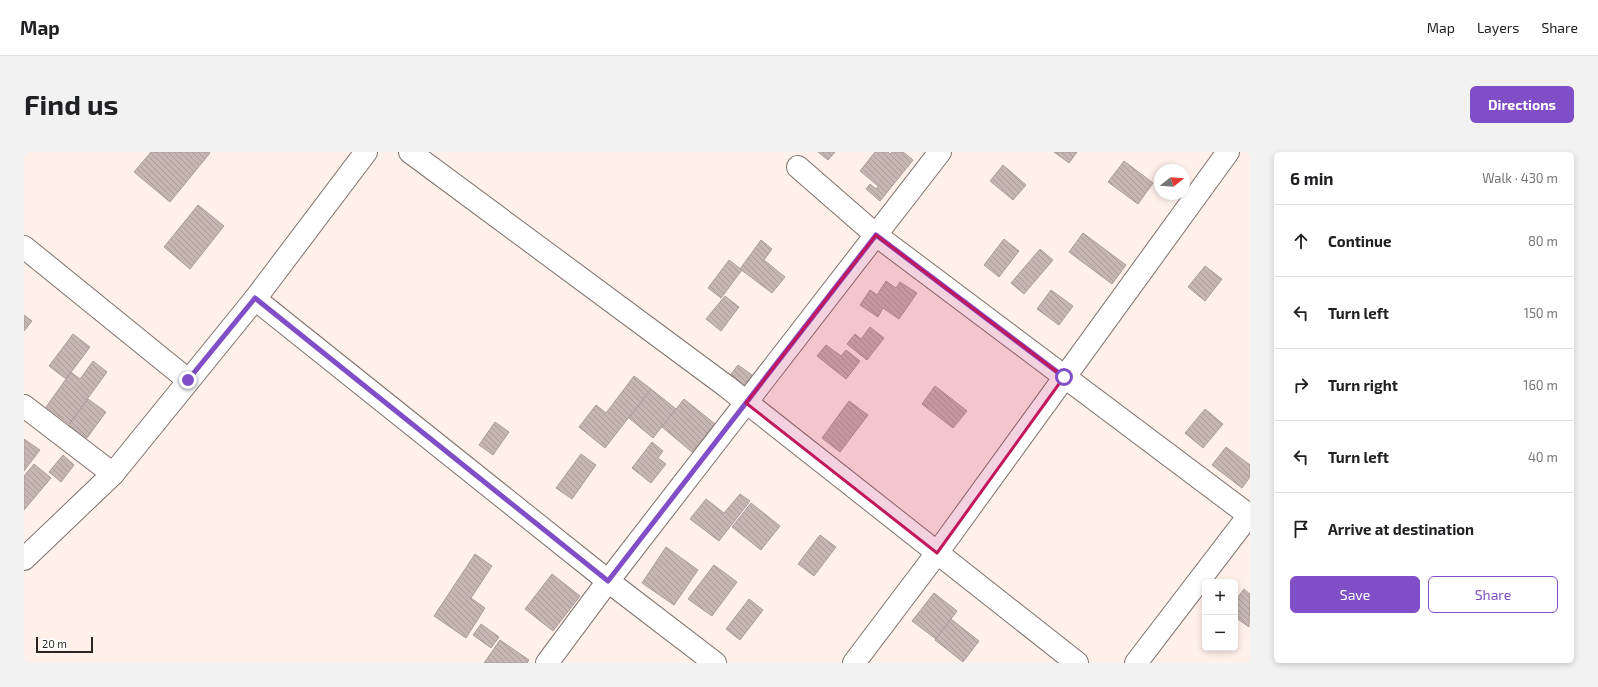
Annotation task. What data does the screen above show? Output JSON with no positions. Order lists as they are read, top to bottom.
{
  "scale_bar": "20 m",
  "north": "right",
  "page": {
    "header": "Map",
    "nav": ["Map", "Layers", "Share"],
    "buttons": [
      "Directions",
      ["Save", "Share"]
    ],
    "title": "Find us",
    "heading": ["6 min", "Walk · 430 m"],
    "list": [
      ["Continue", "80 m"],
      ["Turn left", "150 m"],
      ["Turn right", "160 m"],
      ["Turn left", "40 m"],
      "Arrive at destination"
    ],
    "map_buttons": ["+", "−"],
    "scale": "20 m"
  }
}
